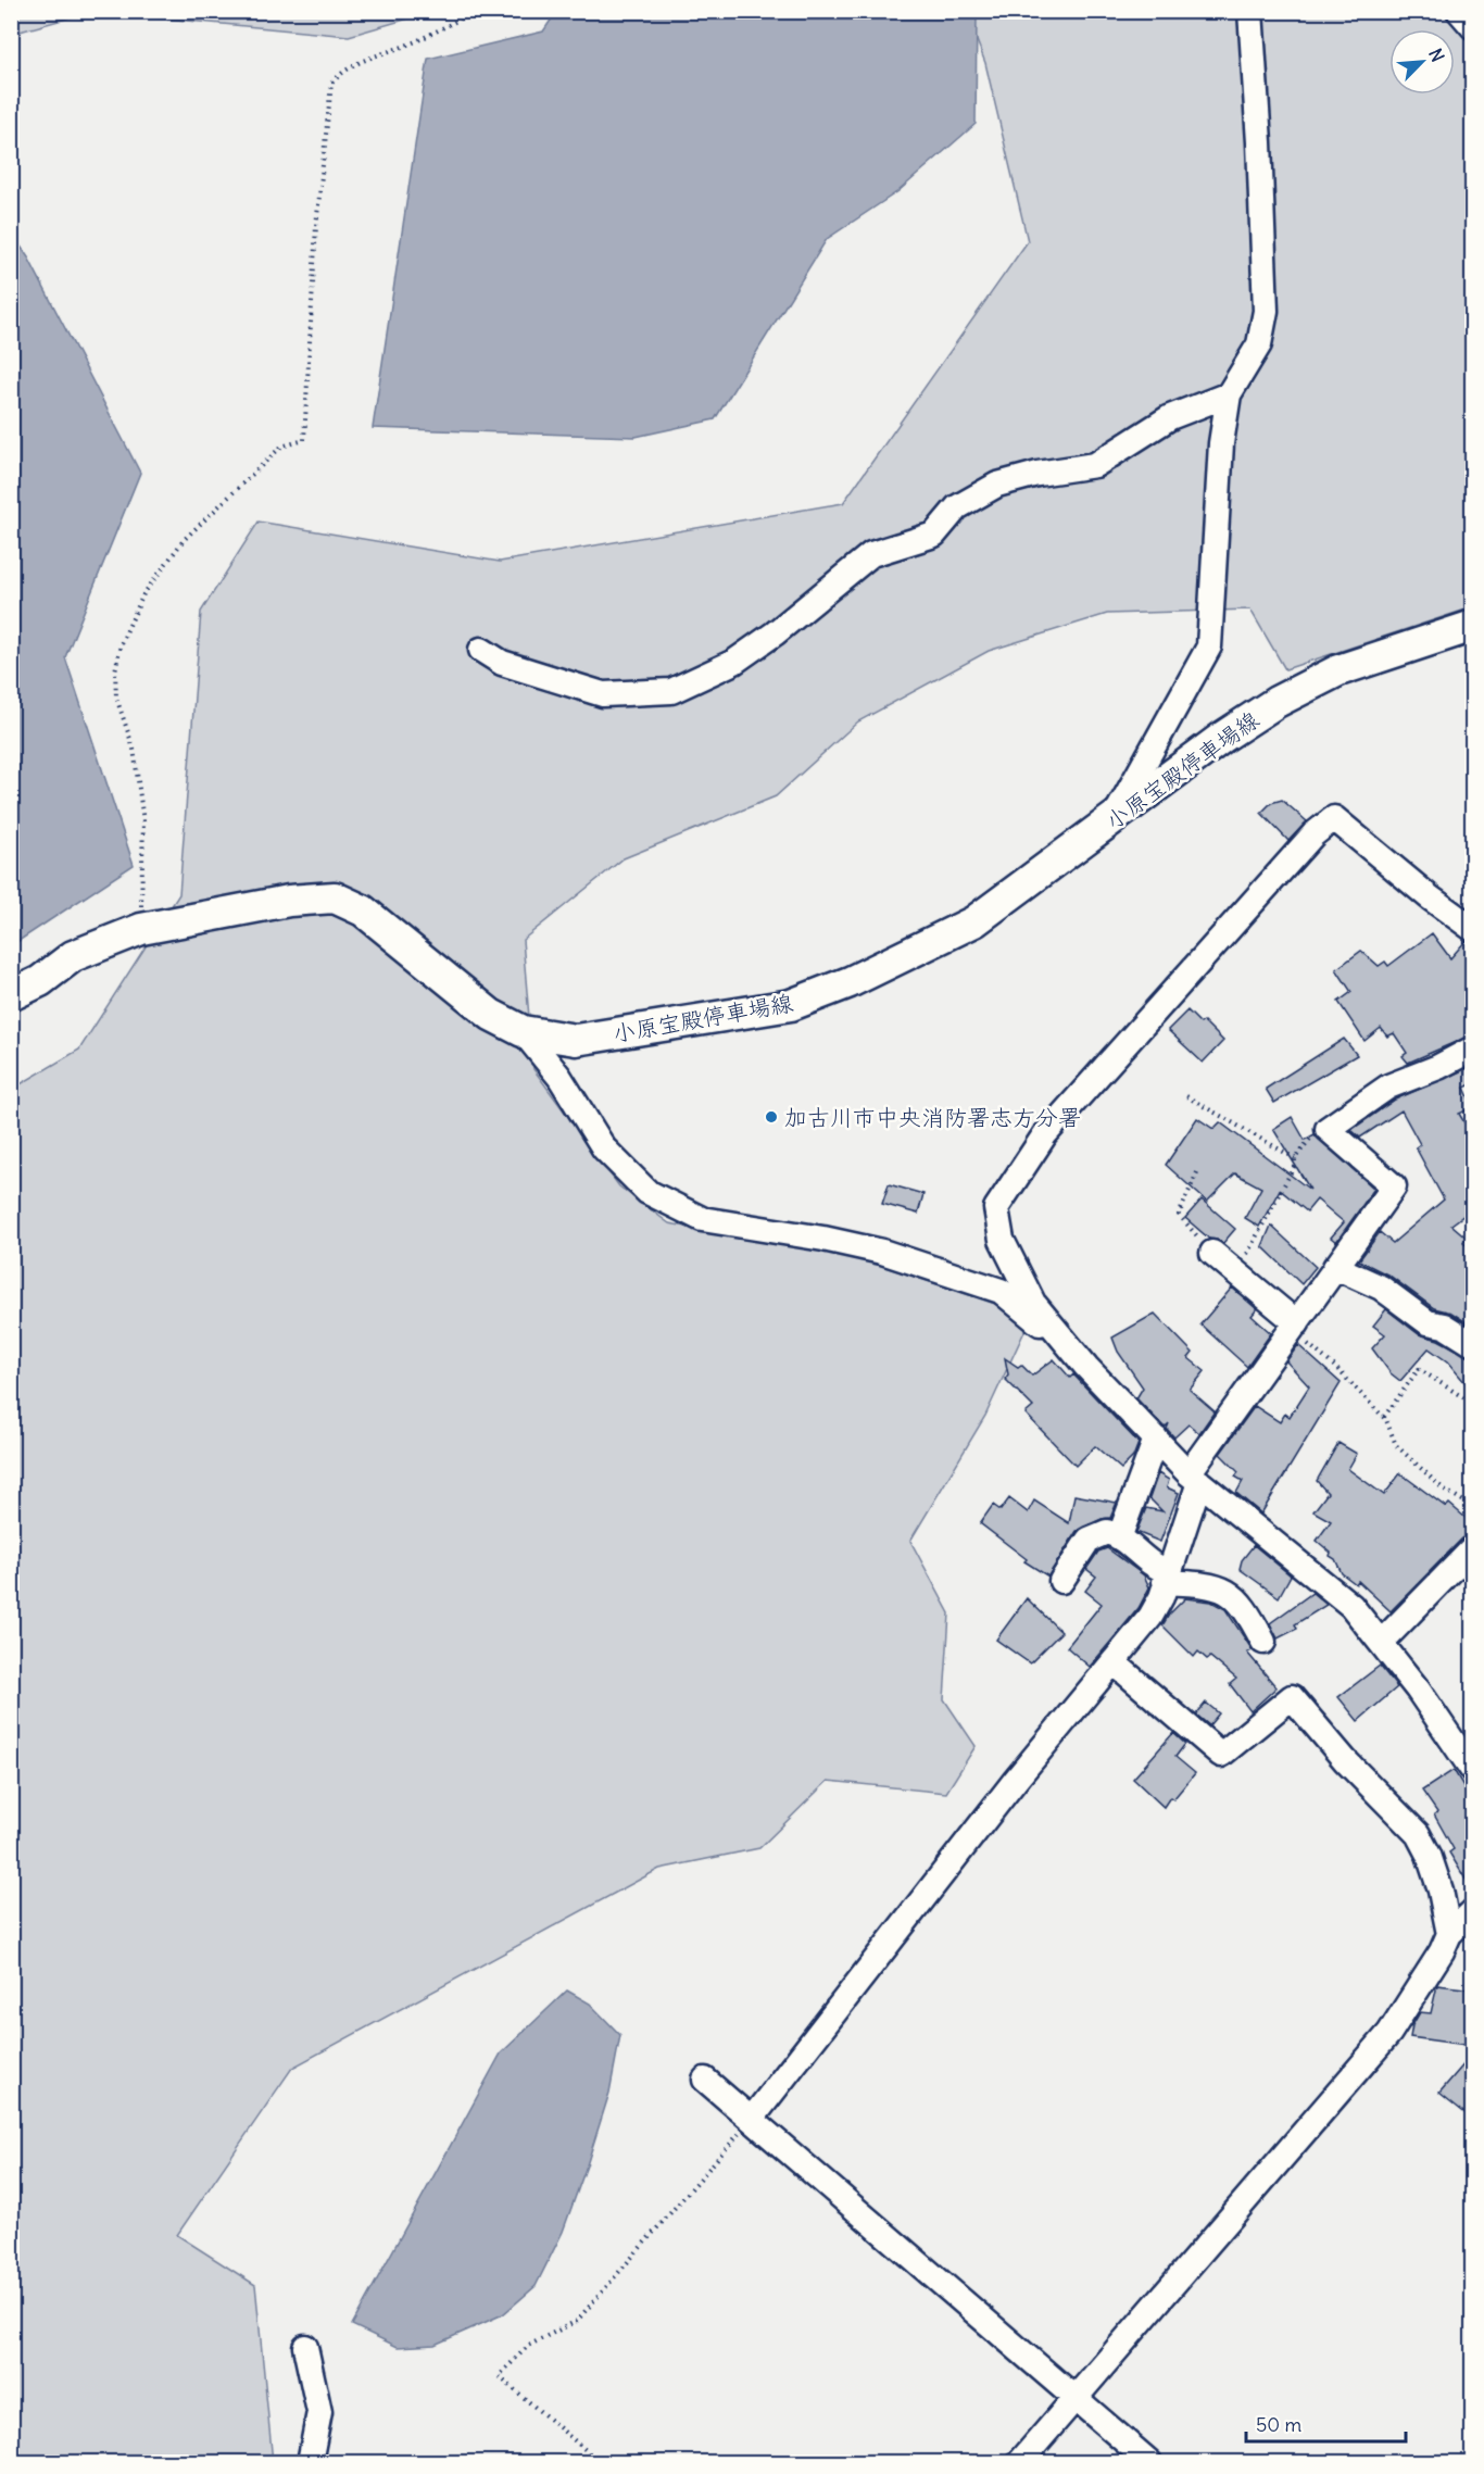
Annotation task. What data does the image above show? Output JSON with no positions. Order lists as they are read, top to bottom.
{
  "streets": {
    "main road": ["小原宝殿停車場線"]
  },
  "places": ["加古川市中央消防署志方分署"],
  "scale_bar": "50 m",
  "north": "top right"
}
